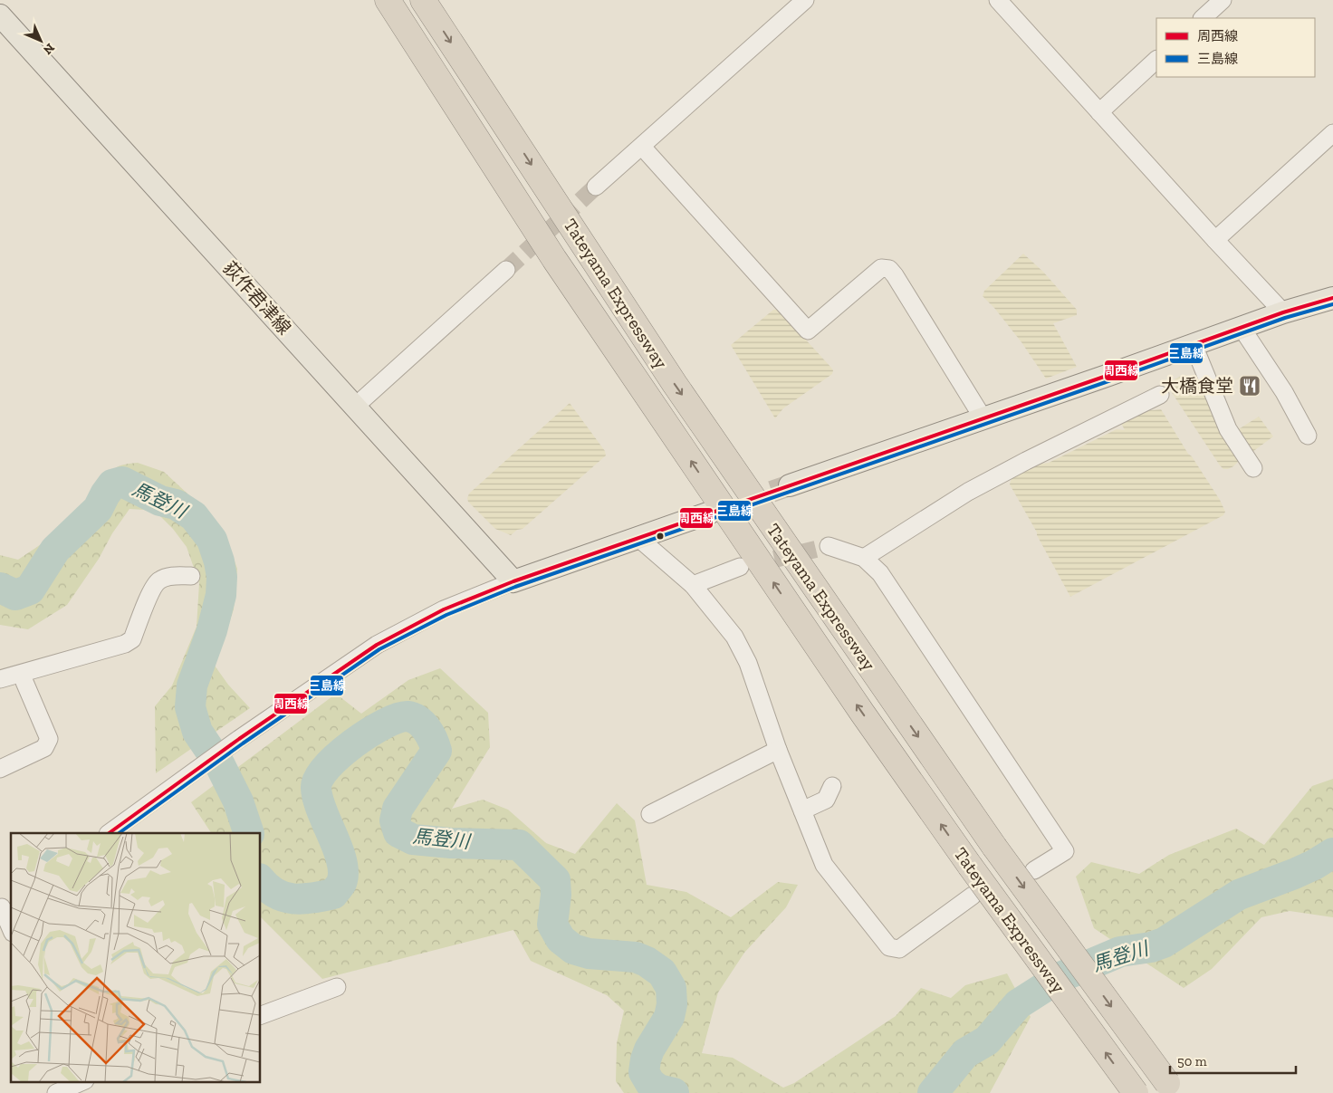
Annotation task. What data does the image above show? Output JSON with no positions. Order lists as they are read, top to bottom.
{
  "streets": {
    "highway": ["Tateyama Expressway"],
    "main road": ["荻作君津線"]
  },
  "water": ["馬登川"],
  "places": {
    "restaurant": ["大橋食堂"]
  },
  "lines": ["transit line 周西線", "transit line 三島線"],
  "legend": ["周西線", "三島線"],
  "scale_bar": "50 m",
  "north": "bottom right"
}
